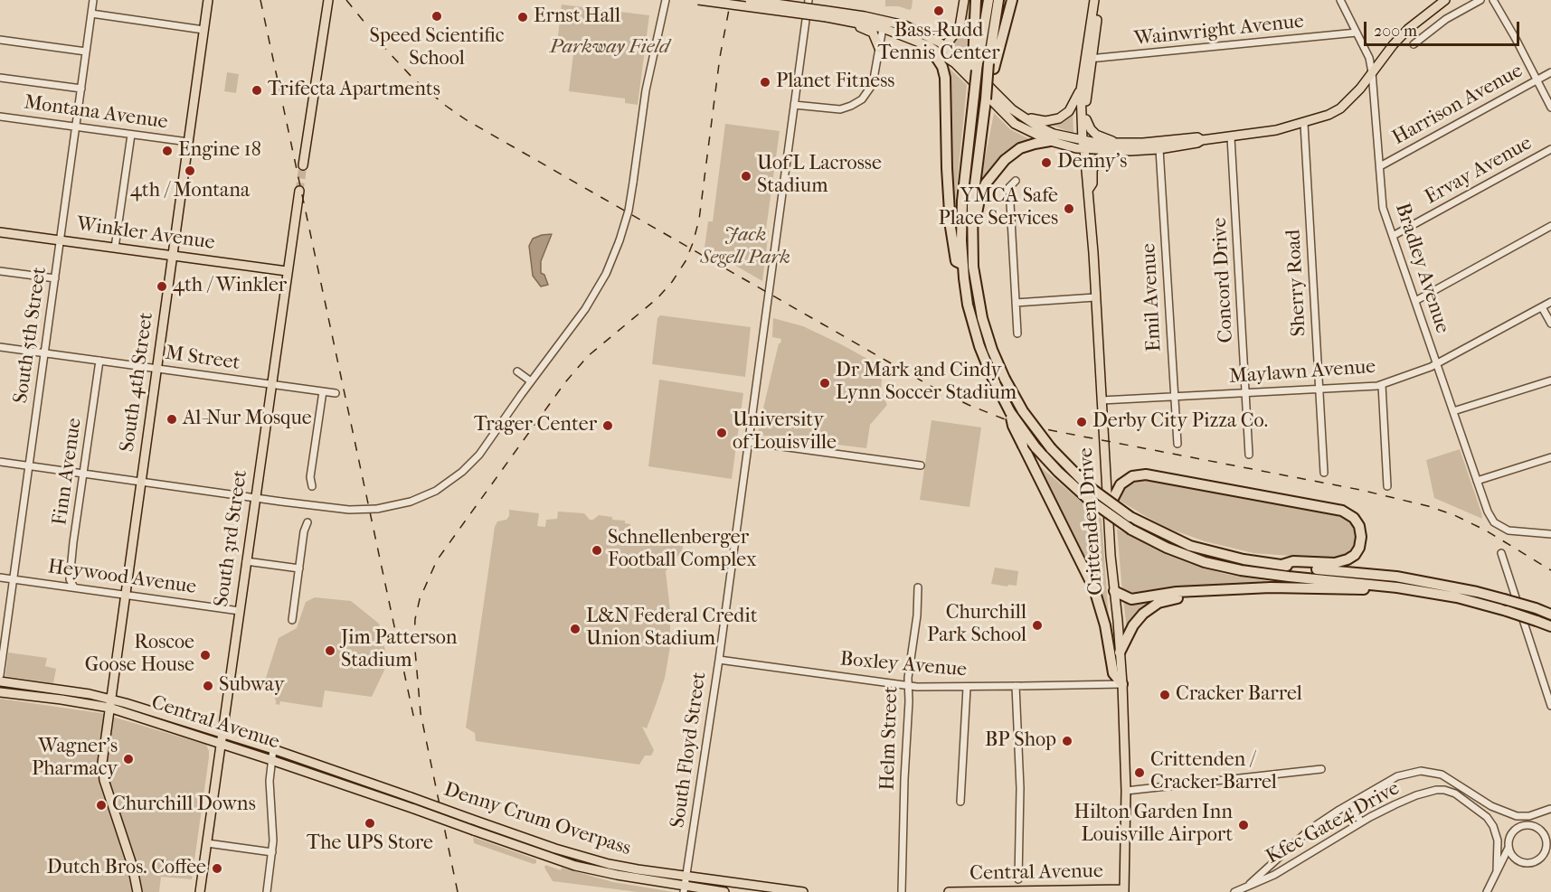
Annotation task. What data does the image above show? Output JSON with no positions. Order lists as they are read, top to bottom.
{
  "streets": {
    "main road": [
      "Winkler Avenue",
      "South 4th Street",
      "Crittenden Drive",
      "South 3rd Street",
      "Central Avenue",
      "Denny Crum Overpass"
    ],
    "street": [
      "Wainwright Avenue",
      "Harrison Avenue",
      "Montana Avenue",
      "Ervay Avenue",
      "Bradley Avenue",
      "Concord Drive",
      "Sherry Road",
      "Emil Avenue",
      "South 5th Street",
      "M Street",
      "Maylawn Avenue",
      "Finn Avenue",
      "Heywood Avenue",
      "Boxley Avenue",
      "Helm Street",
      "South Floyd Street",
      "Kfec Gate4 Drive"
    ]
  },
  "crossings": [
    ["Wainwright Avenue", "Bradley Avenue"],
    ["Wainwright Avenue", "Crittenden Drive"],
    ["Harrison Avenue", "Bradley Avenue"],
    ["Montana Avenue", "South 5th Street"],
    ["Montana Avenue", "South 4th Street"],
    ["Ervay Avenue", "Bradley Avenue"],
    ["Winkler Avenue", "South 5th Street"],
    ["Winkler Avenue", "South 4th Street"],
    ["Winkler Avenue", "South 3rd Street"],
    ["Bradley Avenue", "Maylawn Avenue"],
    ["Concord Drive", "Maylawn Avenue"],
    ["Sherry Road", "Maylawn Avenue"],
    ["Emil Avenue", "Maylawn Avenue"],
    ["South 5th Street", "M Street"],
    ["South 5th Street", "Heywood Avenue"],
    ["M Street", "South 4th Street"],
    ["M Street", "Finn Avenue"],
    ["M Street", "South 3rd Street"],
    ["Maylawn Avenue", "Crittenden Drive"],
    ["South 4th Street", "Heywood Avenue"],
    ["South 4th Street", "Central Avenue"],
    ["Finn Avenue", "Heywood Avenue"],
    ["Crittenden Drive", "Boxley Avenue"],
    ["Crittenden Drive", "Central Avenue"],
    ["South 3rd Street", "Heywood Avenue"],
    ["South 3rd Street", "Central Avenue"],
    ["Boxley Avenue", "Helm Street"],
    ["Boxley Avenue", "South Floyd Street"],
    ["Central Avenue", "Denny Crum Overpass"],
    ["South Floyd Street", "Denny Crum Overpass"]
  ],
  "parks": ["Parkway Field", "Jack Segell Park"],
  "places": [
    "Bass-Rudd Tennis Center",
    "Speed Scientific School",
    "Ernst Hall",
    "Planet Fitness",
    "Trifecta Apartments",
    "Engine 18",
    "Denny's",
    "4th / Montana",
    "UofL Lacrosse Stadium",
    "YMCA Safe Place Services",
    "4th / Winkler",
    "Dr Mark and Cindy Lynn Soccer Stadium",
    "Al-Nur Mosque",
    "Derby City Pizza Co.",
    "Trager Center",
    "University of Louisville",
    "Schnellenberger Football Complex",
    "Churchill Park School",
    "L&N Federal Credit Union Stadium",
    "Jim Patterson Stadium",
    "Roscoe Goose House",
    "Subway",
    "Cracker Barrel",
    "BP Shop",
    "Wagner's Pharmacy",
    "Crittenden / Cracker Barrel",
    "Churchill Downs",
    "The UPS Store",
    "Hilton Garden Inn Louisville Airport",
    "Dutch Bros. Coffee"
  ],
  "scale_bar": "200 m"
}
